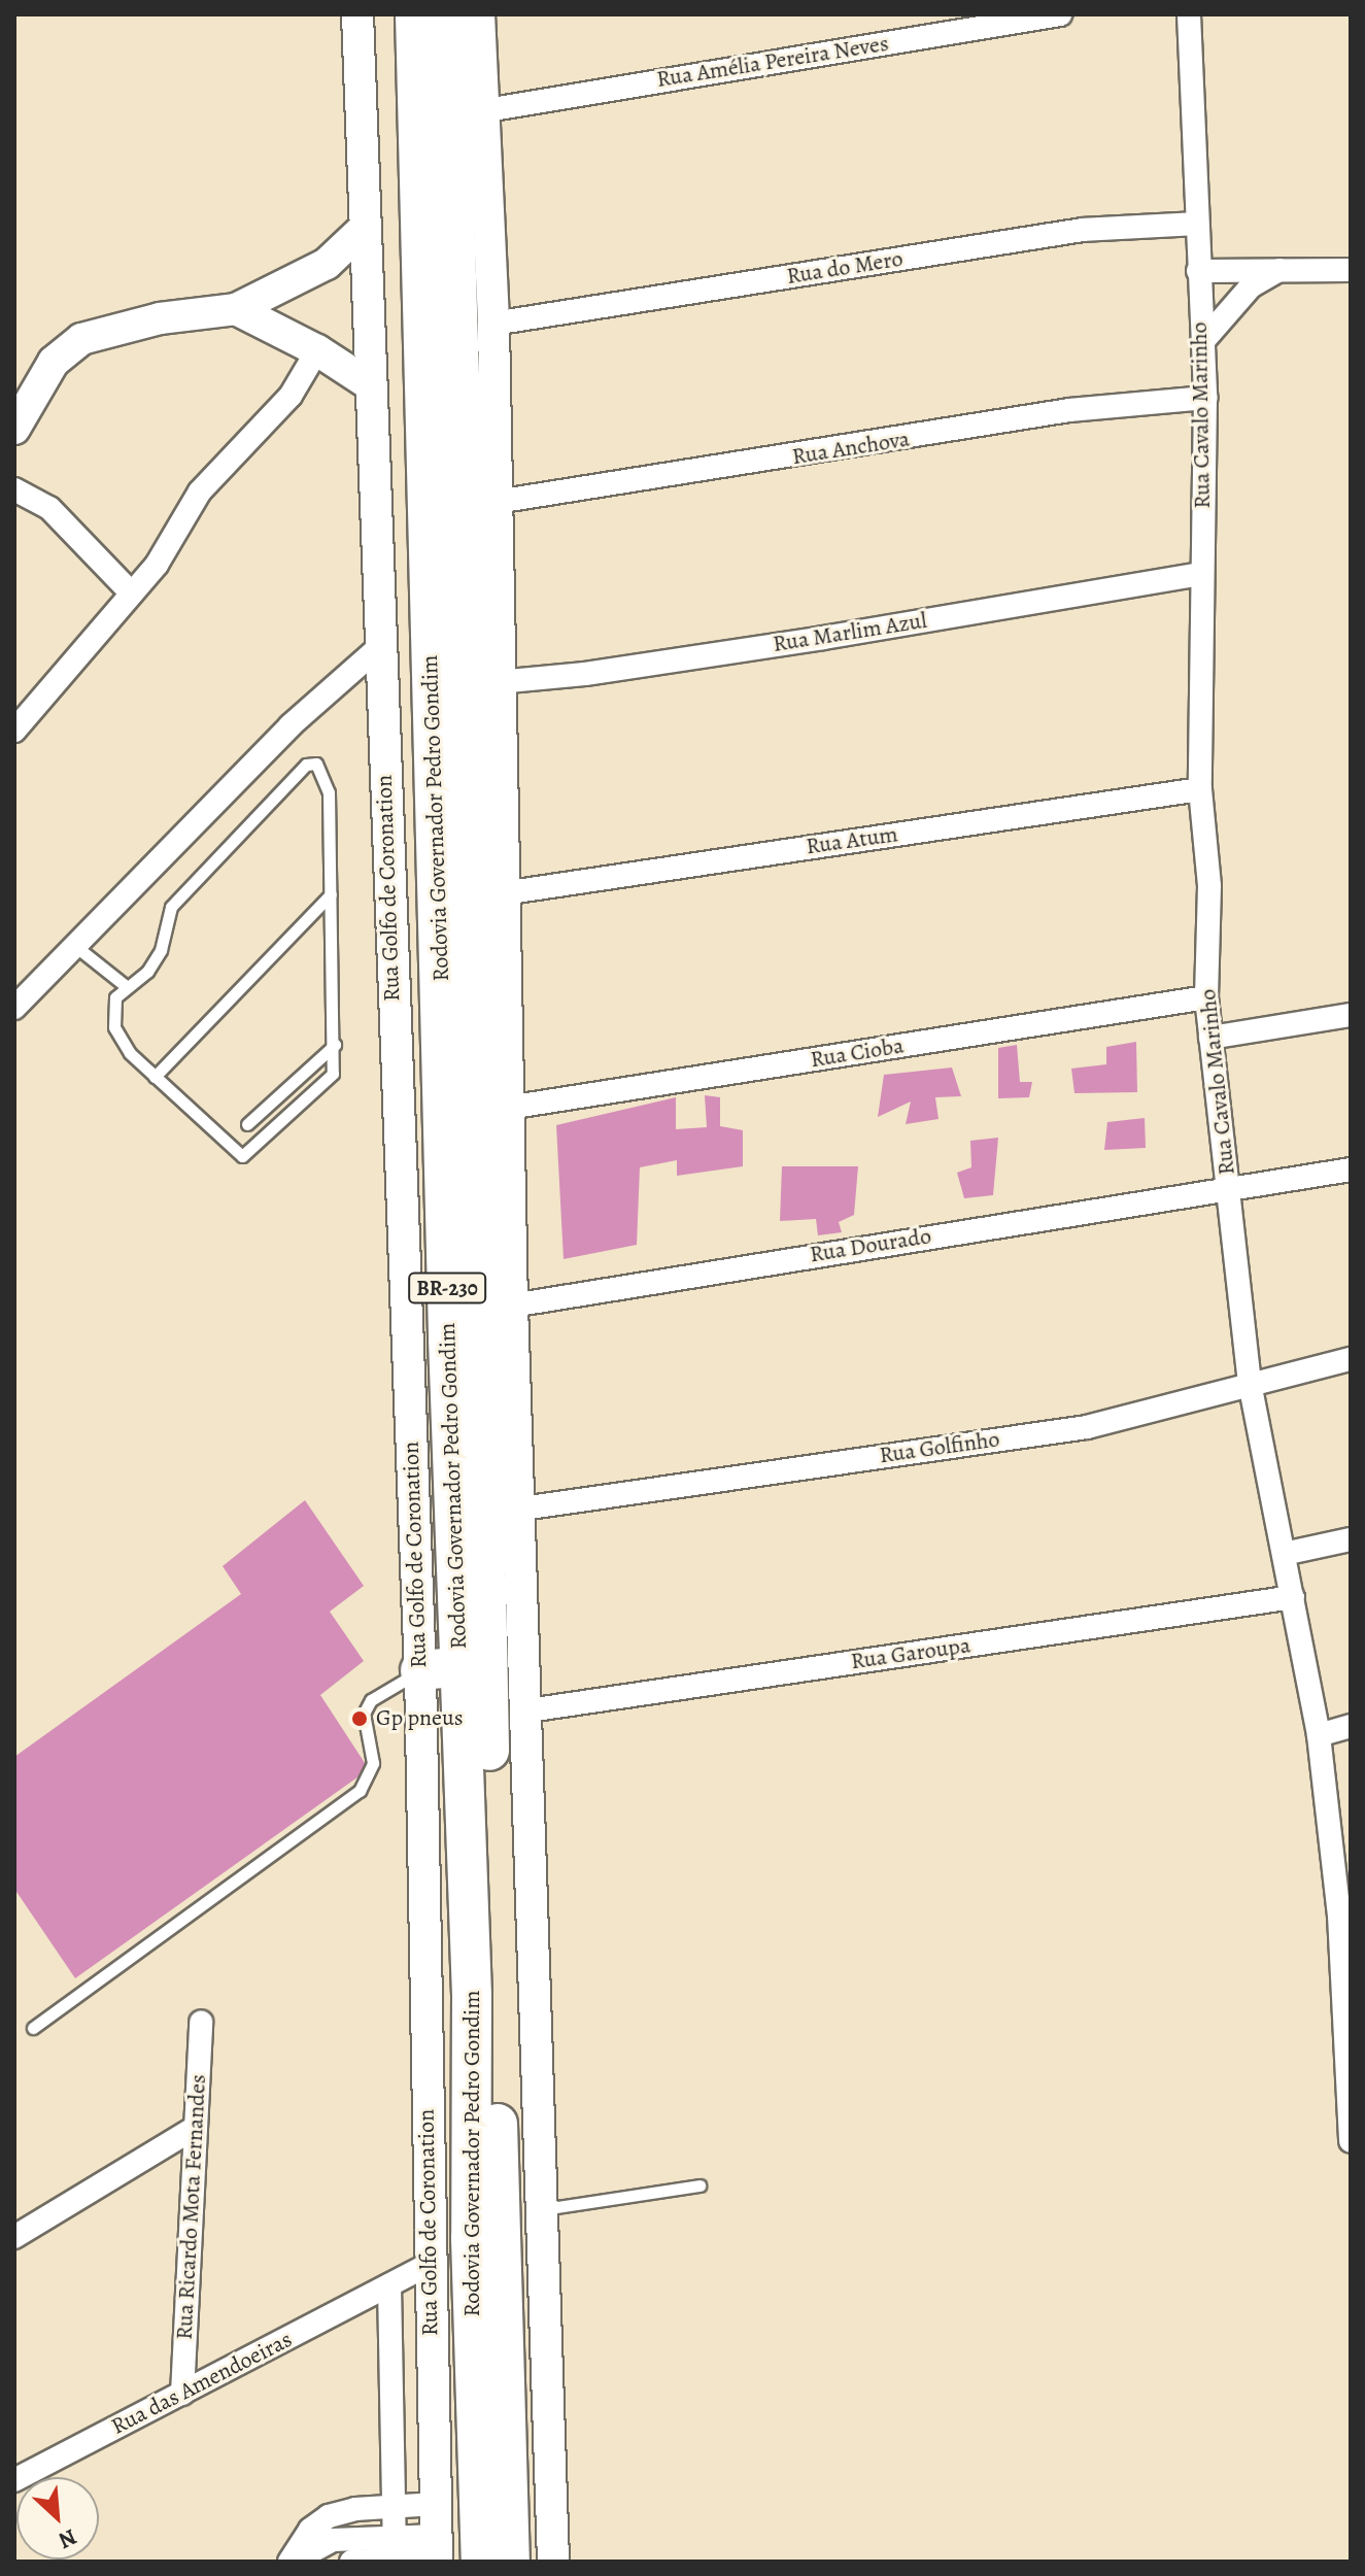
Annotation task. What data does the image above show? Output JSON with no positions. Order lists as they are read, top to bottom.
{
  "streets": {
    "highway": ["Rodovia Governador Pedro Gondim", "BR-230"],
    "street": [
      "Rua Amélia Pereira Neves",
      "Rua do Mero",
      "Rua Cavalo Marinho",
      "Rua Anchova",
      "Rua Marlim Azul",
      "Rua Atum",
      "Rua Golfo de Coronation",
      "Rua Cioba",
      "Rua Dourado",
      "Rua Golfinho",
      "Rua Garoupa",
      "Rua Ricardo Mota Fernandes",
      "Rua das Amendoeiras"
    ]
  },
  "crossings": [
    ["Rua do Mero", "Rua Cavalo Marinho"],
    ["Rua Cavalo Marinho", "Rua Anchova"],
    ["Rua Cavalo Marinho", "Rua Marlim Azul"],
    ["Rua Cavalo Marinho", "Rua Atum"],
    ["Rua Cavalo Marinho", "Rua Cioba"],
    ["Rua Cavalo Marinho", "Rua Dourado"],
    ["Rua Cavalo Marinho", "Rua Golfinho"],
    ["Rua Cavalo Marinho", "Rua Garoupa"],
    ["Rua Golfo de Coronation", "Rua das Amendoeiras"],
    ["Rua Ricardo Mota Fernandes", "Rua das Amendoeiras"]
  ],
  "places": ["Gp pneus"],
  "north": "bottom right"
}
